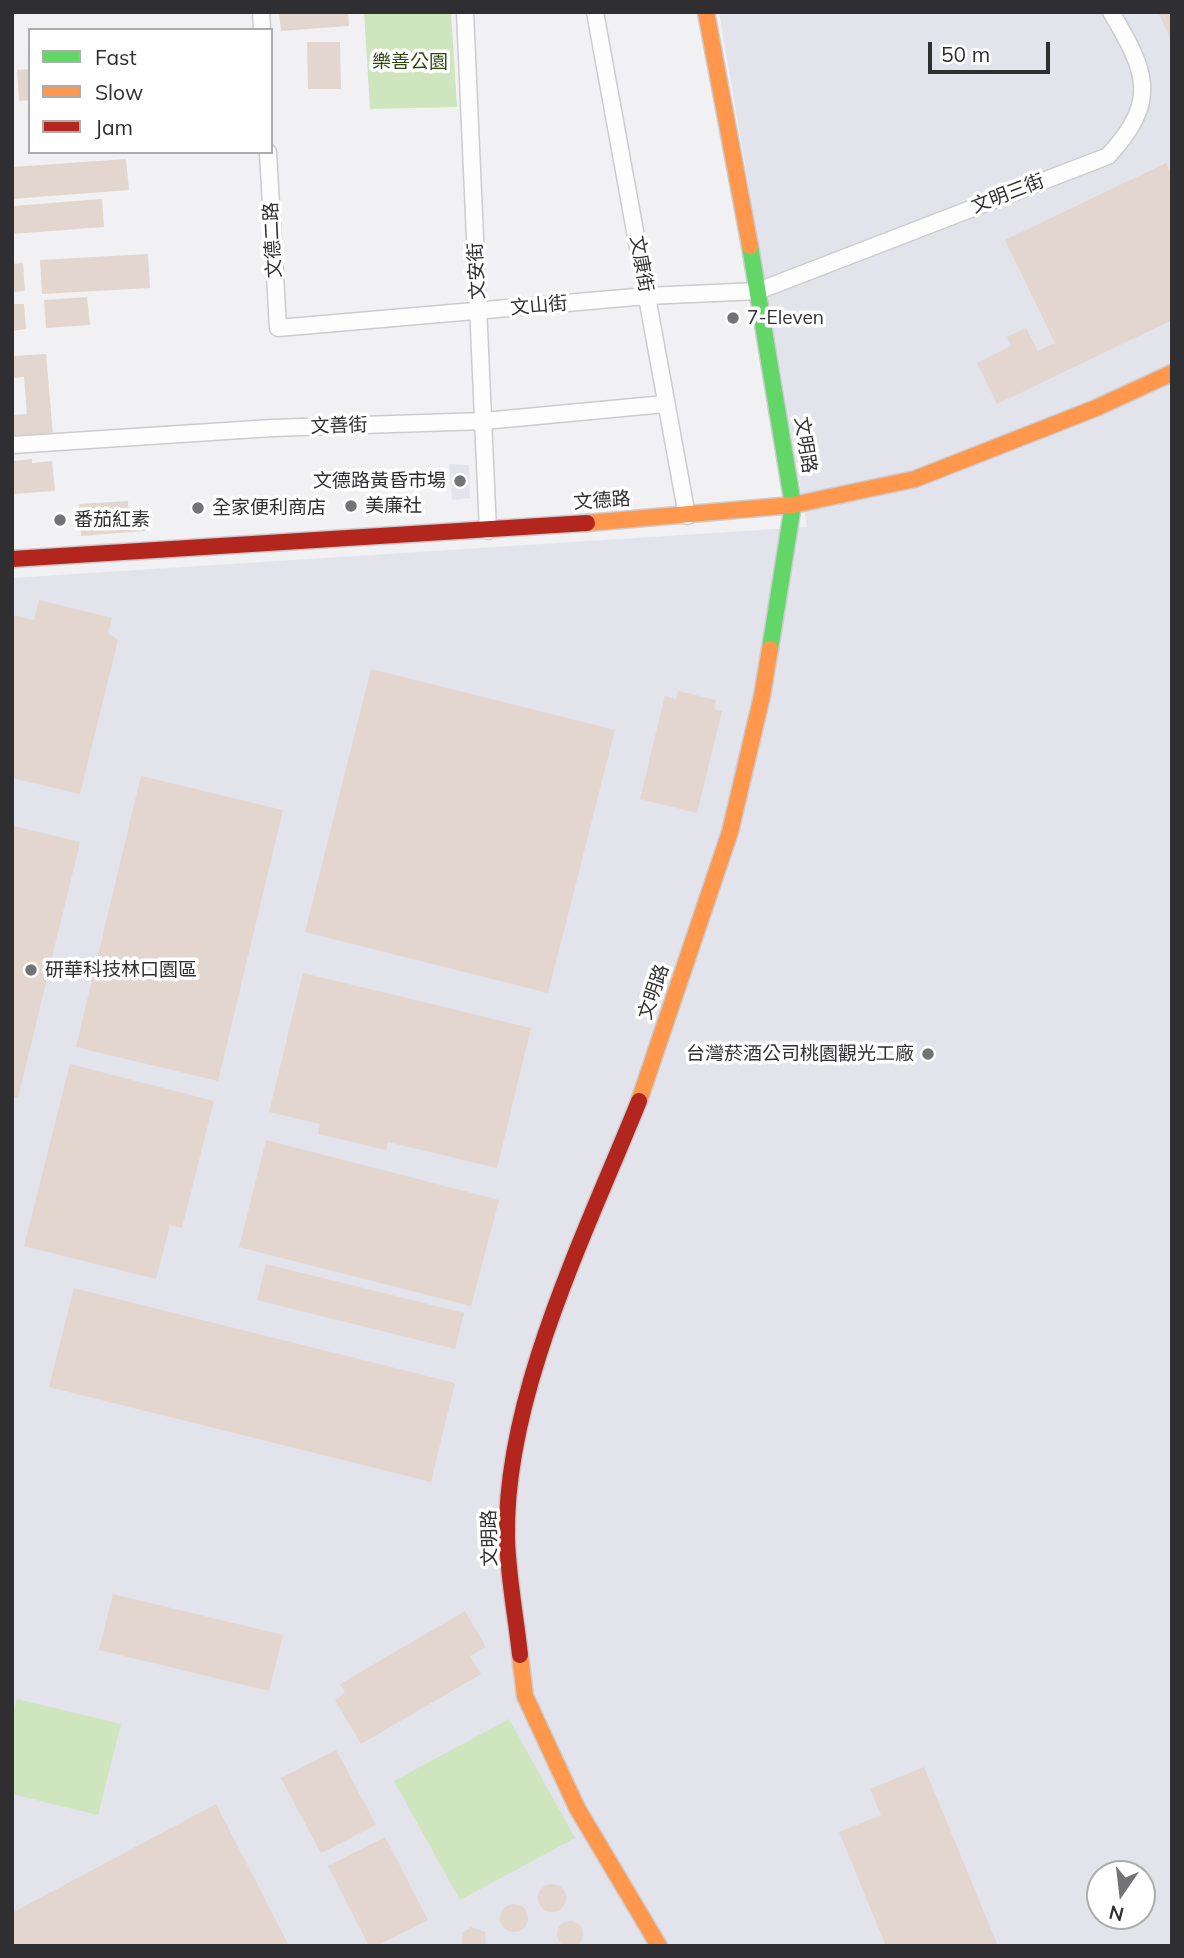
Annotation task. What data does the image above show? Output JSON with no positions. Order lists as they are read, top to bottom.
{
  "streets": {
    "street": [
      "文明三街",
      "文德二路",
      "文康街",
      "文安街",
      "文山街",
      "文善街",
      "文明路",
      "文德路"
    ]
  },
  "crossings": [
    ["文明三街", "文山街"],
    ["文明三街", "文明路"],
    ["文德二路", "文山街"],
    ["文康街", "文山街"],
    ["文康街", "文善街"],
    ["文康街", "文德路"],
    ["文安街", "文山街"],
    ["文安街", "文善街"],
    ["文安街", "文德路"],
    ["文山街", "文明路"],
    ["文明路", "文德路"]
  ],
  "parks": ["樂善公園"],
  "places": [
    "7-Eleven",
    "文德路黃昏市場",
    "美廉社",
    "全家便利商店",
    "番茄紅素",
    "研華科技林口園區",
    "台灣菸酒公司桃園觀光工廠"
  ],
  "legend": ["Fast", "Slow", "Jam"],
  "scale_bar": "50 m",
  "north": "bottom"
}
